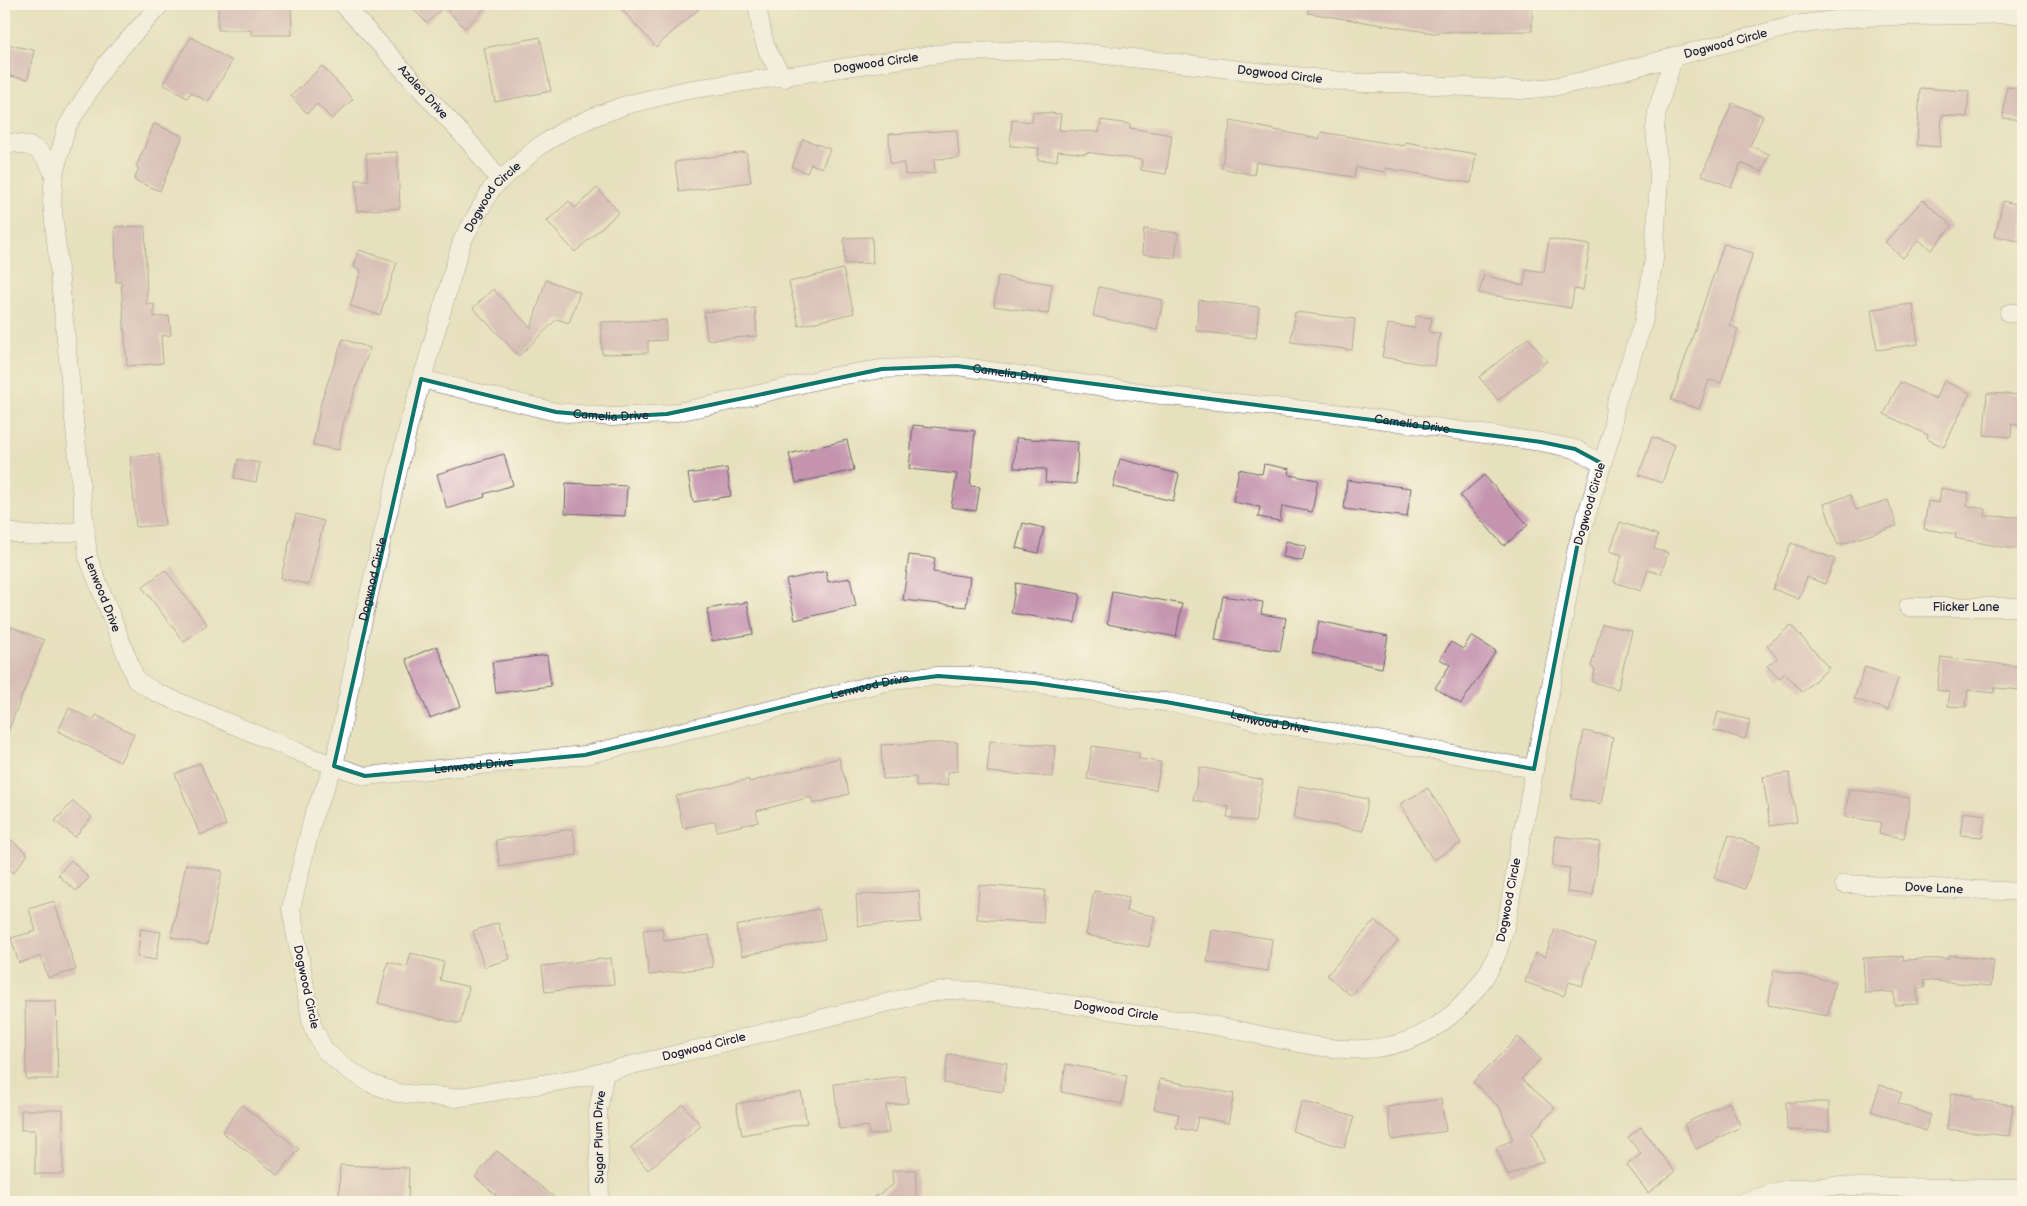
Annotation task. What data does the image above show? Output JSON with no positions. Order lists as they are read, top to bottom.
{
  "streets": {
    "street": [
      "Dogwood Circle",
      "Azalea Drive",
      "Camelia Drive",
      "Lenwood Drive",
      "Flicker Lane",
      "Dove Lane",
      "Sugar Plum Drive"
    ]
  },
  "crossings": [
    ["Dogwood Circle", "Azalea Drive"],
    ["Dogwood Circle", "Camelia Drive"],
    ["Dogwood Circle", "Lenwood Drive"],
    ["Dogwood Circle", "Sugar Plum Drive"]
  ]
}
